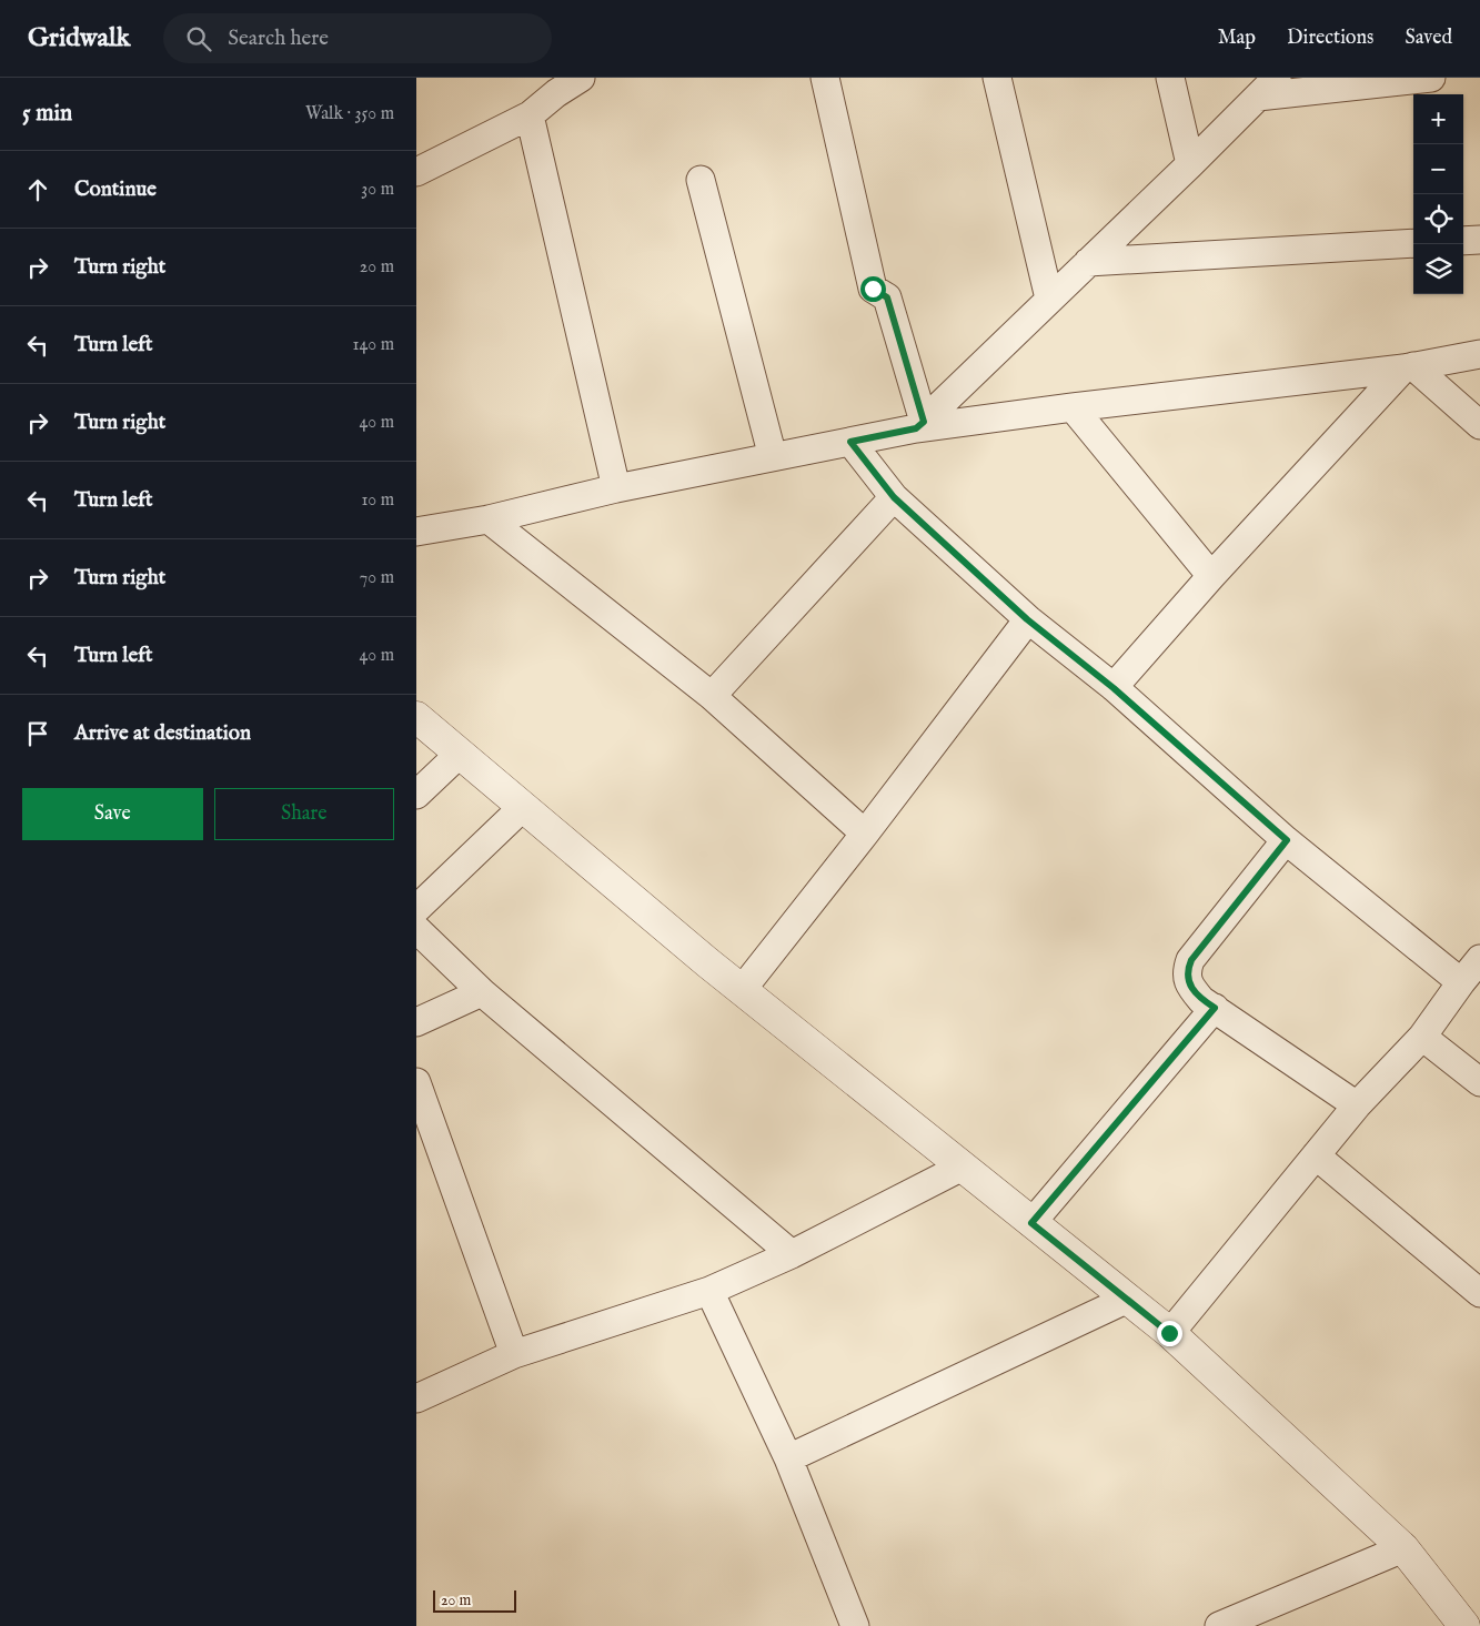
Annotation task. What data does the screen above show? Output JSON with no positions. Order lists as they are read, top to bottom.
{
  "scale_bar": "20 m",
  "page": {
    "header": "Gridwalk",
    "search": "Search here",
    "nav": ["Map", "Directions", "Saved"],
    "heading": ["5 min", "Walk · 350 m"],
    "map_buttons": ["+", "−"],
    "list": [
      ["Continue", "30 m"],
      ["Turn right", "20 m"],
      ["Turn left", "140 m"],
      ["Turn right", "40 m"],
      ["Turn left", "10 m"],
      ["Turn right", "70 m"],
      ["Turn left", "40 m"],
      "Arrive at destination"
    ],
    "buttons": ["Save", "Share"],
    "scale": "20 m"
  }
}
